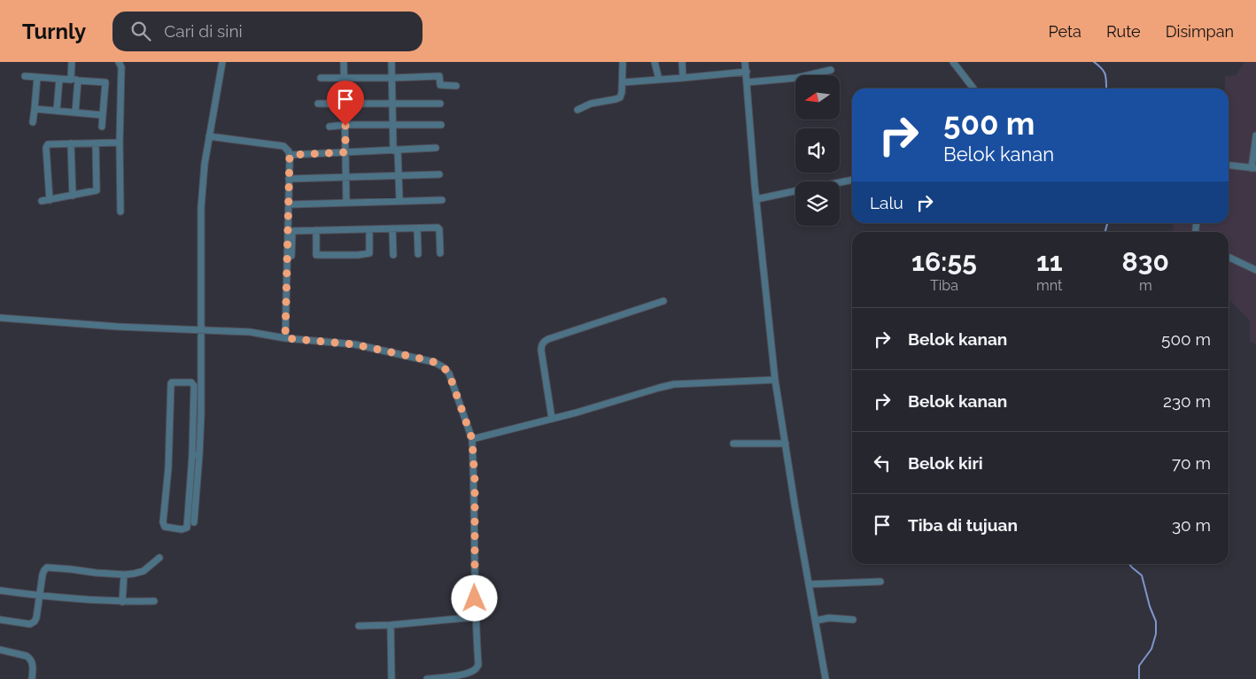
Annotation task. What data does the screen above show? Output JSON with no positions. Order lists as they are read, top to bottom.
{
  "north": "left",
  "page": {
    "header": "Turnly",
    "search": "Cari di sini",
    "nav": ["Peta", "Rute", "Disimpan"],
    "turn": ["500 m", "Belok kanan"],
    "then": "Lalu",
    "eta": [
      "16:55",
      "Tiba",
      "11",
      "mnt",
      "830",
      "m"
    ],
    "list": [
      {
        "name": "Belok kanan",
        "value": "500 m"
      },
      {
        "name": "Belok kanan",
        "value": "230 m"
      },
      {
        "name": "Belok kiri",
        "value": "70 m"
      },
      {
        "name": "Tiba di tujuan",
        "value": "30 m"
      }
    ]
  }
}
